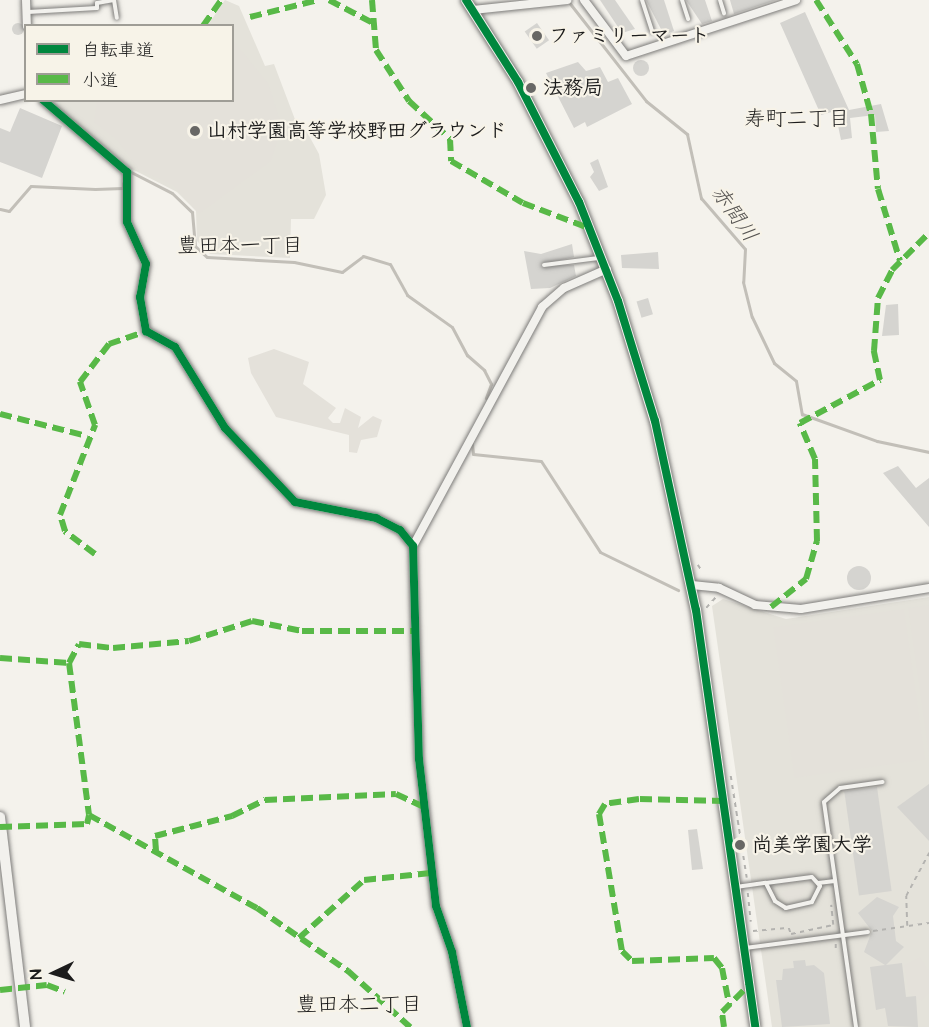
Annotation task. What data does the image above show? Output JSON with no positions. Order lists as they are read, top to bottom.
{
  "districts": ["寿町二丁目", "豊田本一丁目", "豊田本二丁目"],
  "water": ["赤間川"],
  "places": [
    "ファミリーマート",
    "法務局",
    "山村学園高等学校野田グラウンド",
    "尚美学園大学"
  ],
  "legend": ["自転車道", "小道"],
  "north": "left"
}
